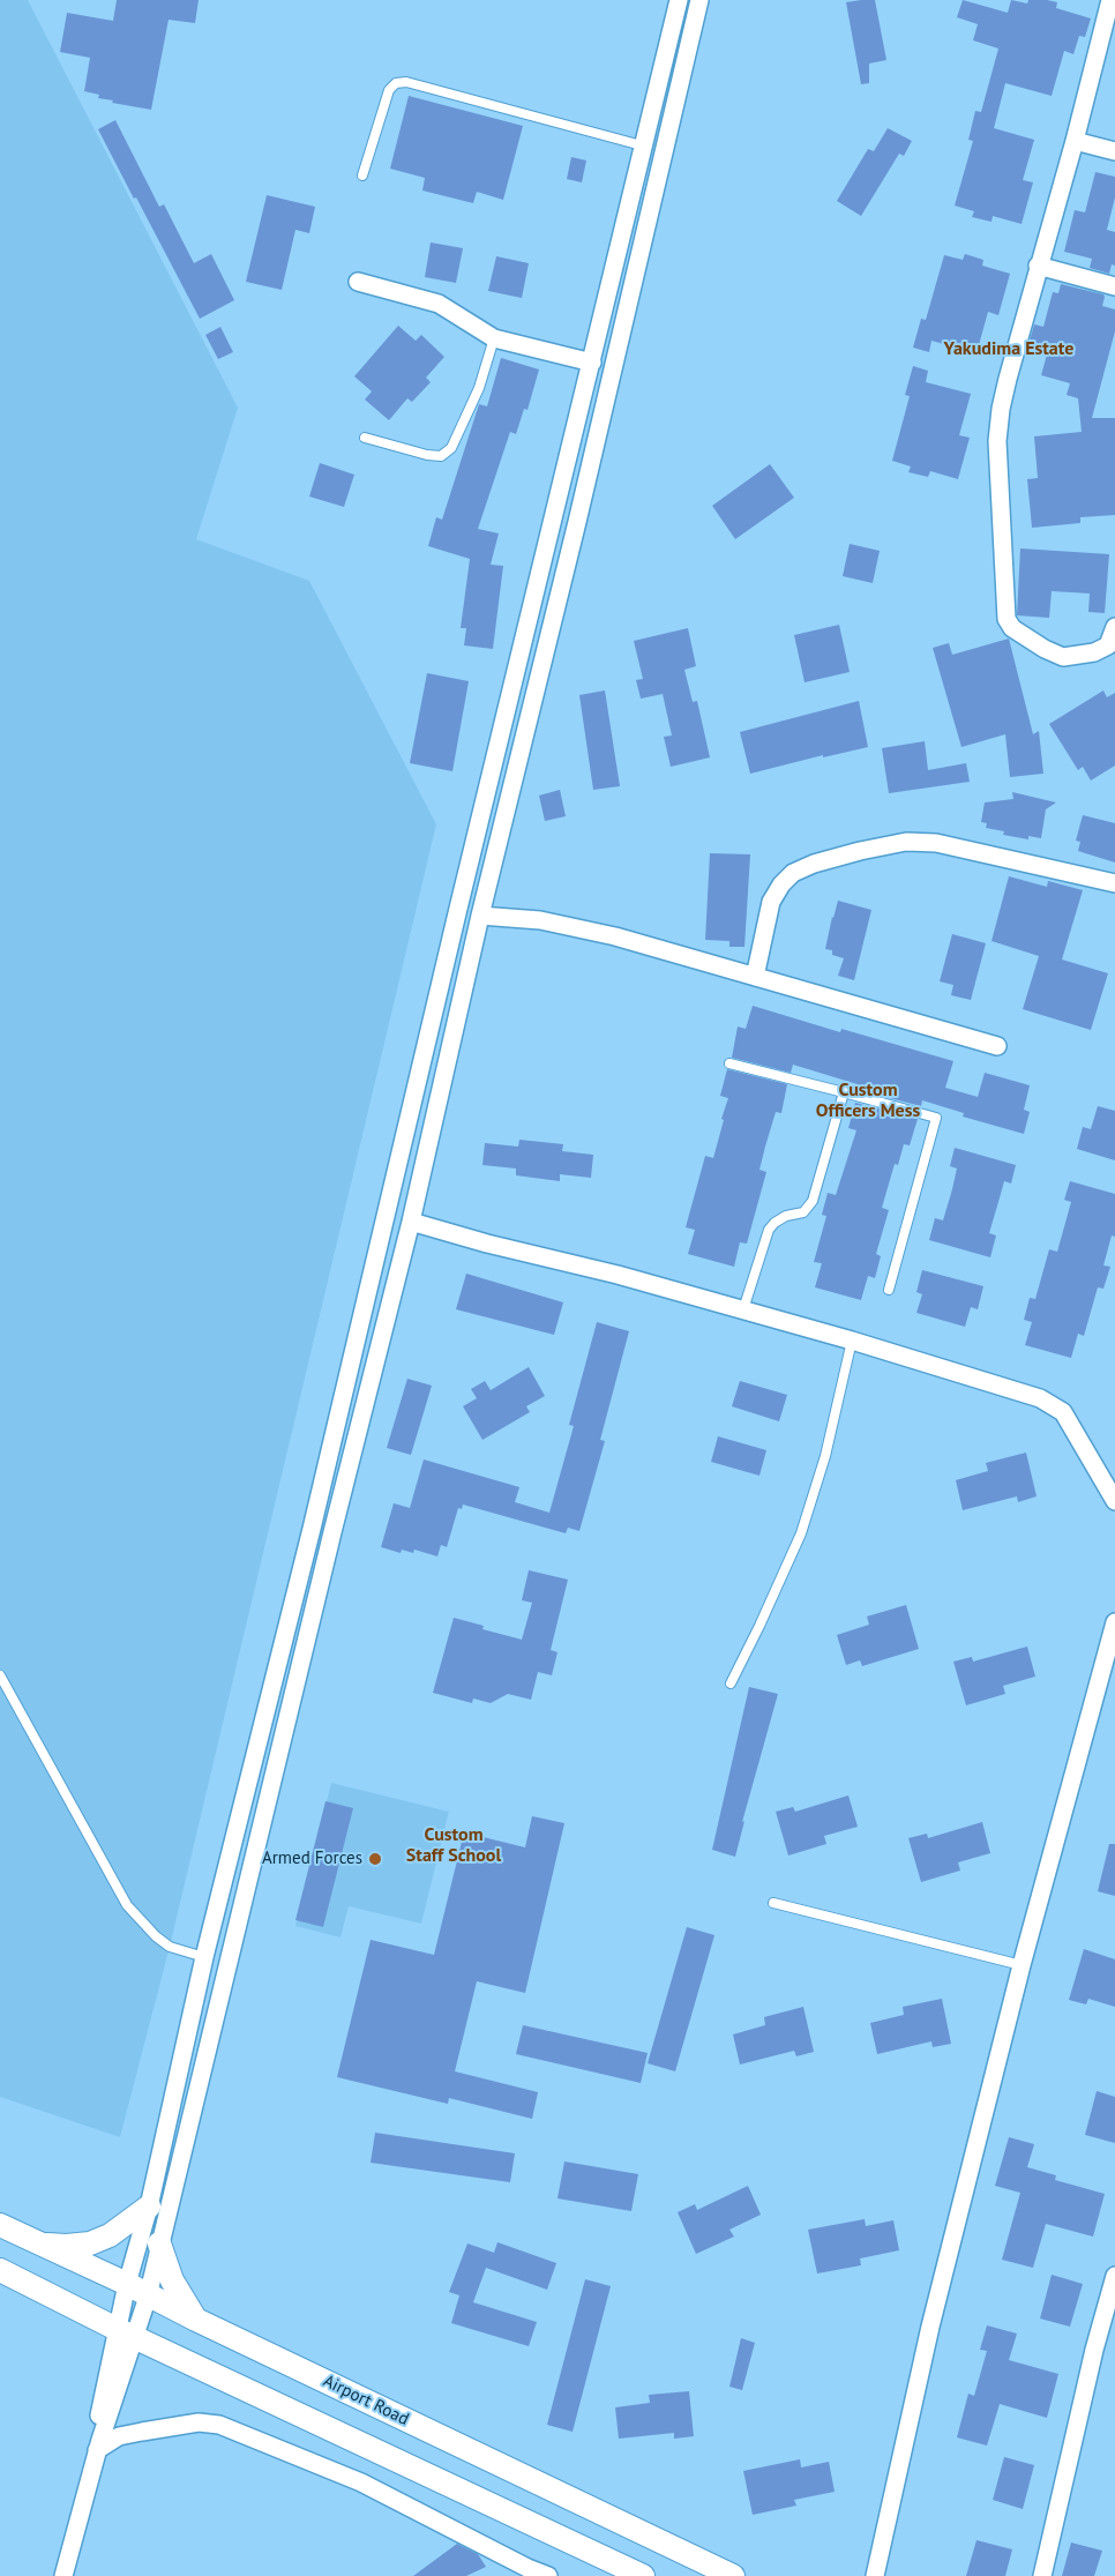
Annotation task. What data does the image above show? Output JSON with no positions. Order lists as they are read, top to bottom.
{
  "streets": {
    "street": ["Airport Road"]
  },
  "districts": ["Yakudima Estate", "Custom Officers Mess", "Custom Staff School"],
  "places": ["Armed Forces"]
}
